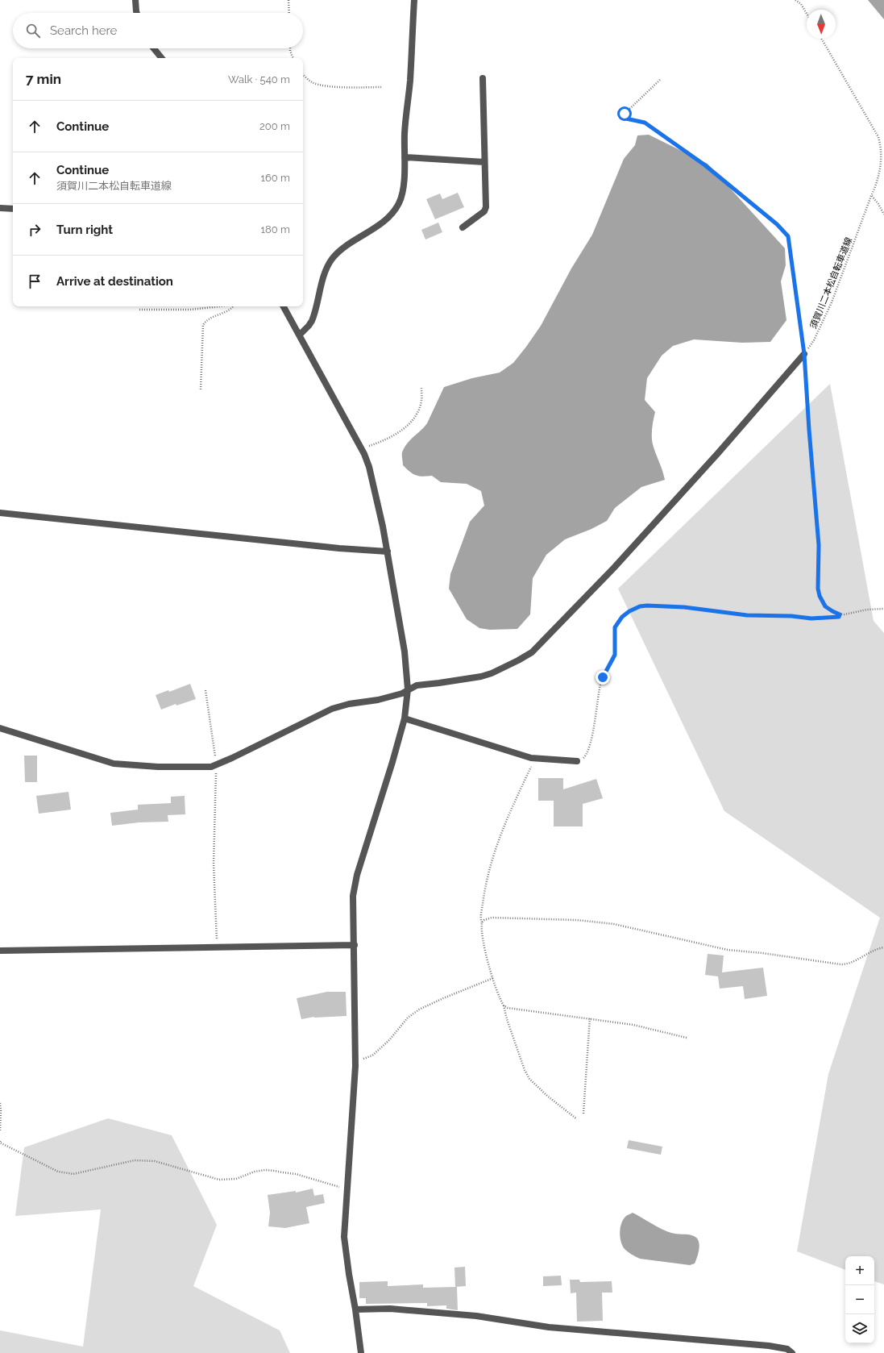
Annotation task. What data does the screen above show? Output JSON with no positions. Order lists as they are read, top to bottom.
{
  "streets": {
    "path": ["須賀川二本松自転車道線"]
  },
  "north": "bottom",
  "page": {
    "search": "Search here",
    "heading": ["7 min", "Walk · 540 m"],
    "list": [
      ["Continue", "200 m"],
      ["Continue", "須賀川二本松自転車道線", "160 m"],
      ["Turn right", "180 m"],
      "Arrive at destination"
    ],
    "map_buttons": ["+", "−"]
  }
}
